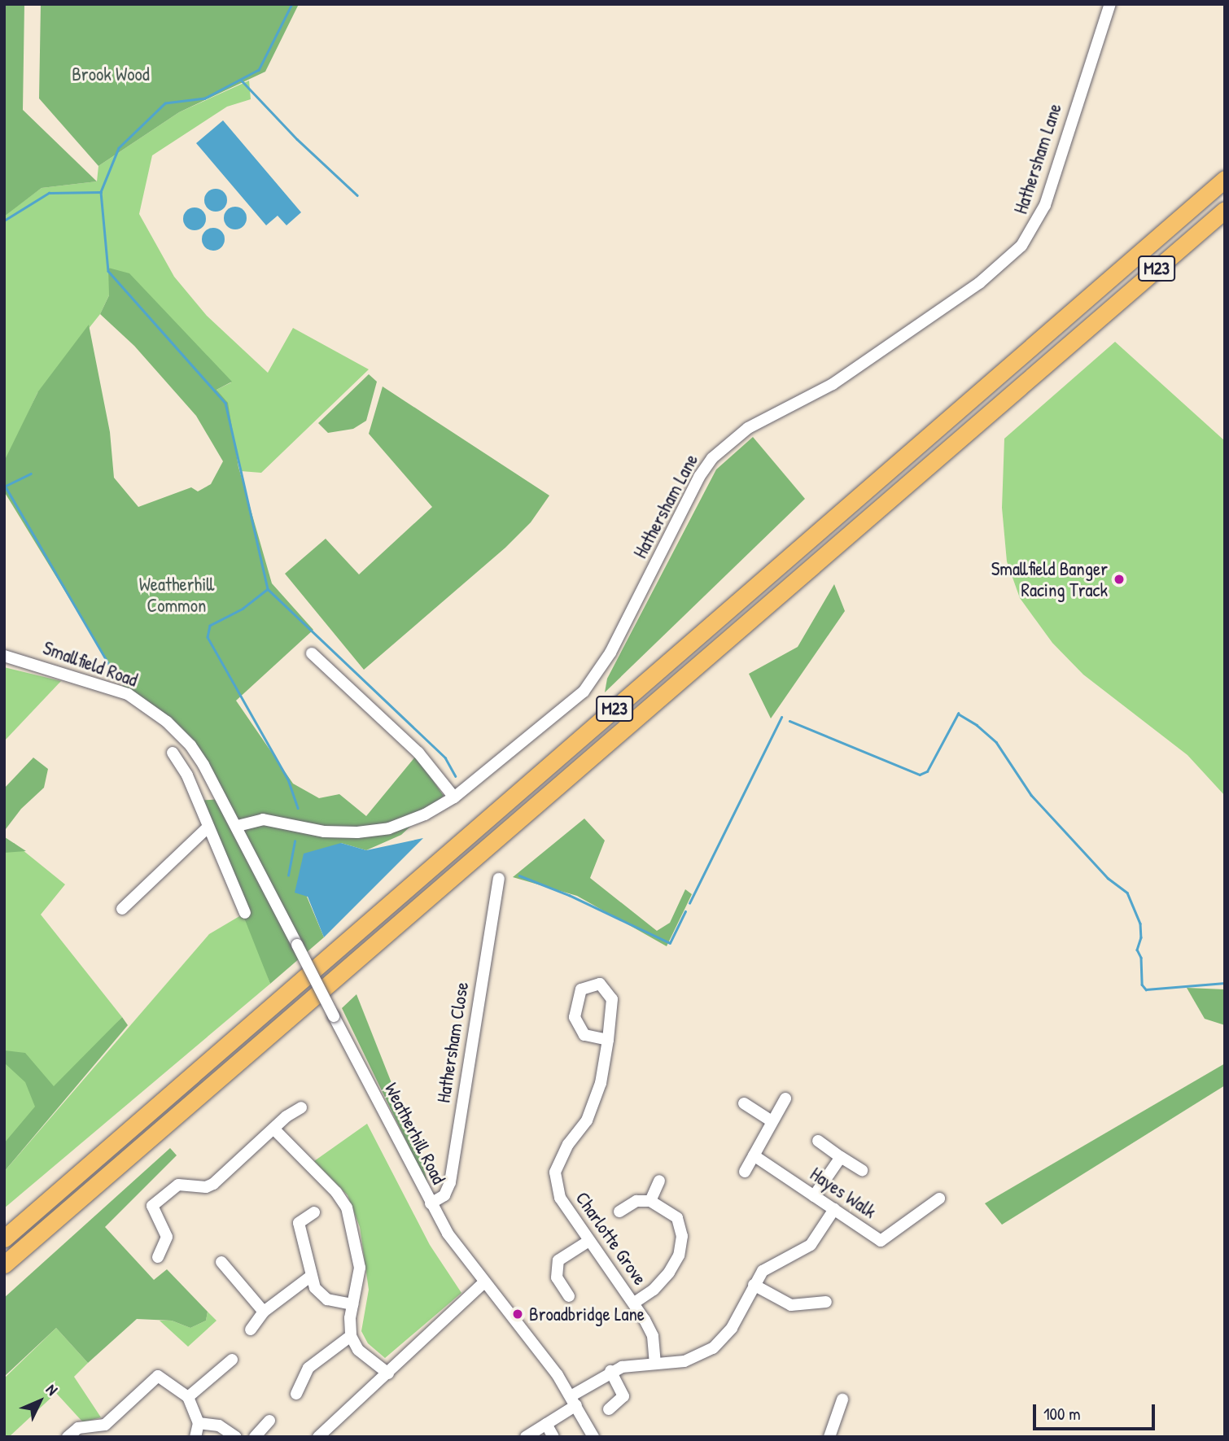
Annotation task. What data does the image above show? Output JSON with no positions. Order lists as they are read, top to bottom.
{
  "streets": {
    "highway": ["M23"],
    "street": [
      "Hathersham Lane",
      "Smallfield Road",
      "Hathersham Close",
      "Weatherhill Road",
      "Hayes Walk",
      "Charlotte Grove"
    ]
  },
  "crossings": [
    ["Hathersham Lane", "Smallfield Road"],
    ["Hathersham Lane", "Weatherhill Road"],
    ["Smallfield Road", "Weatherhill Road"],
    ["Hathersham Close", "Weatherhill Road"]
  ],
  "parks": ["Brook Wood", "Weatherhill Common"],
  "places": ["Smallfield Banger Racing Track", "Broadbridge Lane"],
  "scale_bar": "100 m",
  "north": "top right"
}
